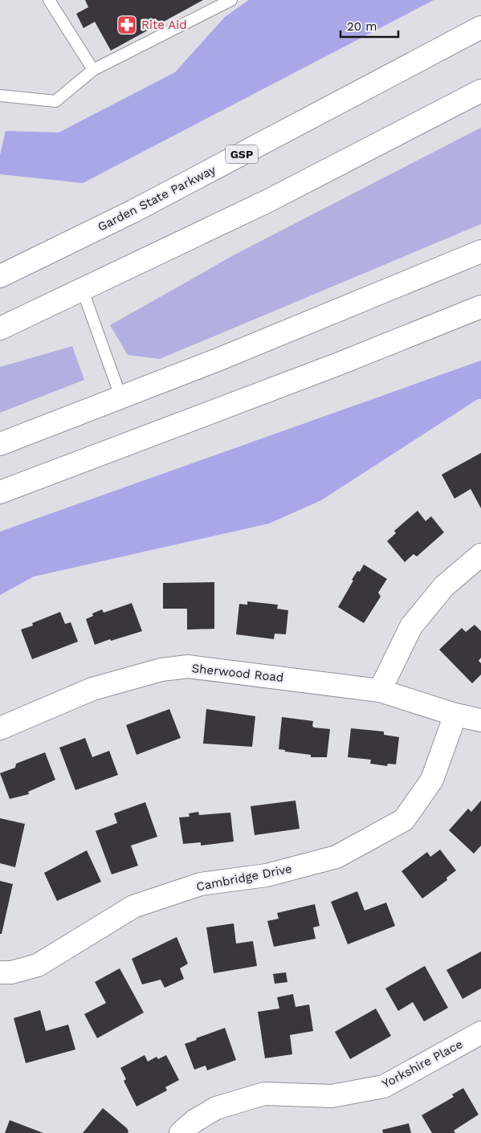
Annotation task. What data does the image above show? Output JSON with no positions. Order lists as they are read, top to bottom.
{
  "streets": {
    "main road": [
      "GSP",
      "Garden State Parkway",
      "Sherwood Road",
      "Cambridge Drive",
      "Yorkshire Place"
    ]
  },
  "crossings": [
    ["Sherwood Road", "Cambridge Drive"]
  ],
  "places": {
    "pharmacy": ["Rite Aid"]
  },
  "scale_bar": "20 m"
}
